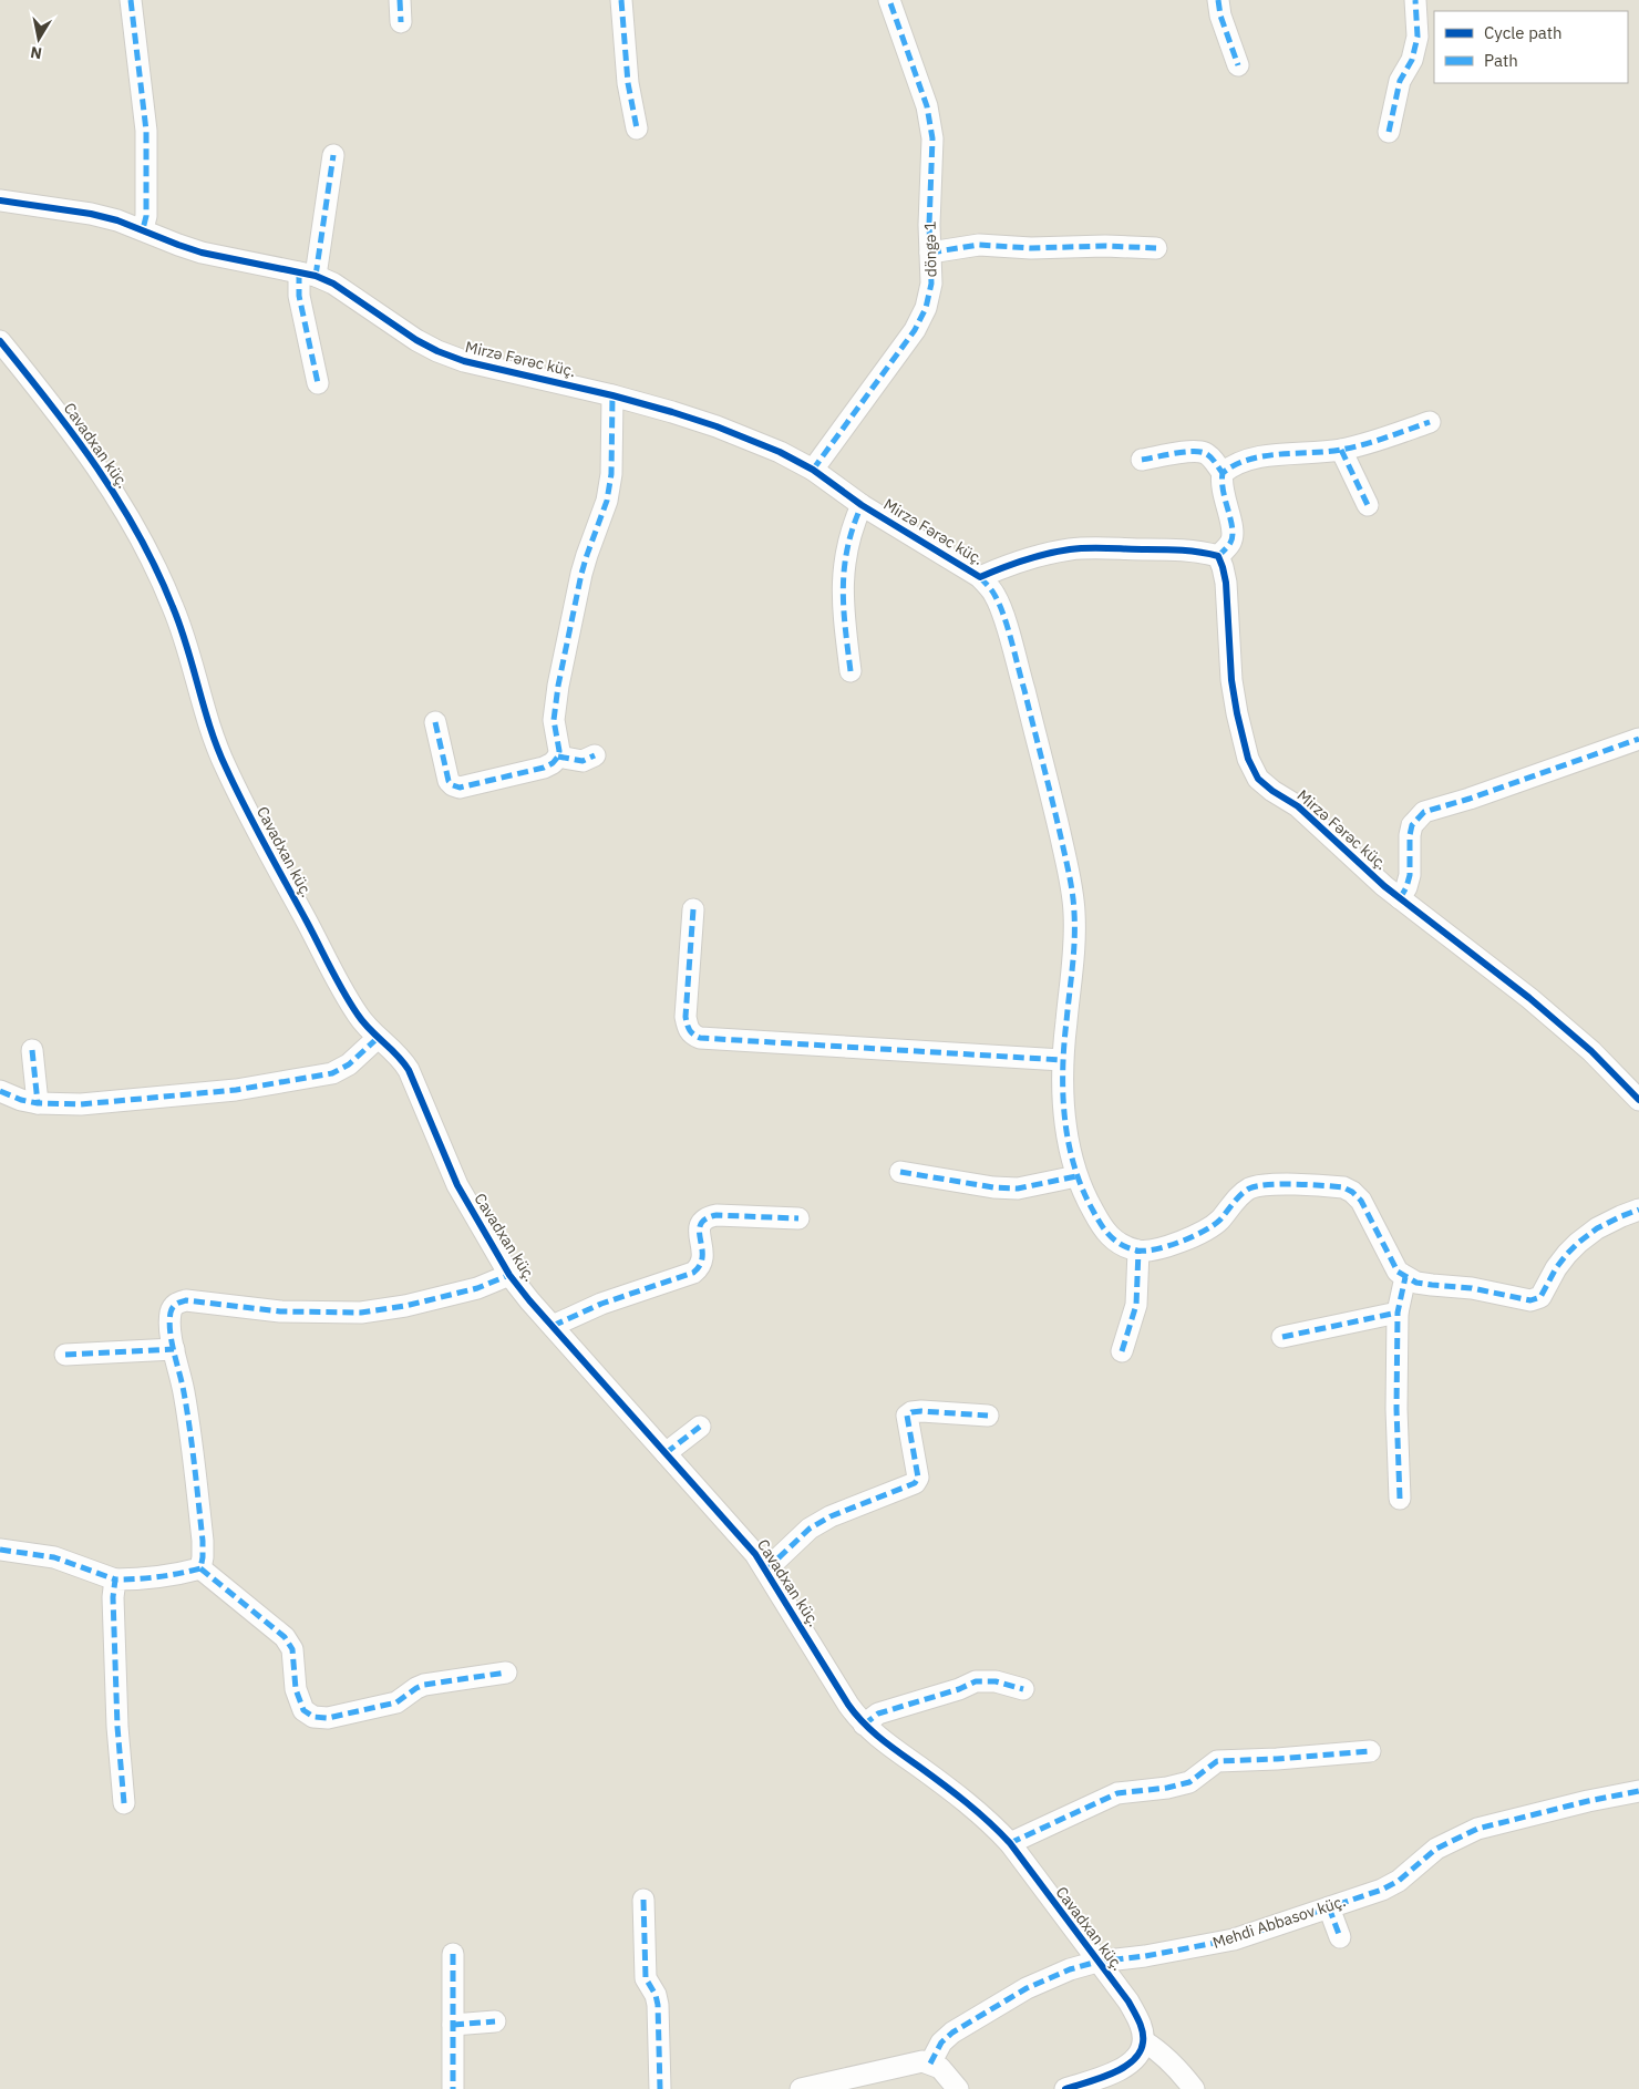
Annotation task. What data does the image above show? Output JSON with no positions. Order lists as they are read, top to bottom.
{
  "streets": {
    "street": [
      "döngə 1",
      "Mirzə Fərəc küç.",
      "Cavadxan küç.",
      "Mehdi Abbasov küç."
    ]
  },
  "crossings": [
    ["döngə 1", "Mirzə Fərəc küç."],
    ["Cavadxan küç.", "Mehdi Abbasov küç."]
  ],
  "legend": ["Cycle path", "Path"],
  "north": "bottom"
}
